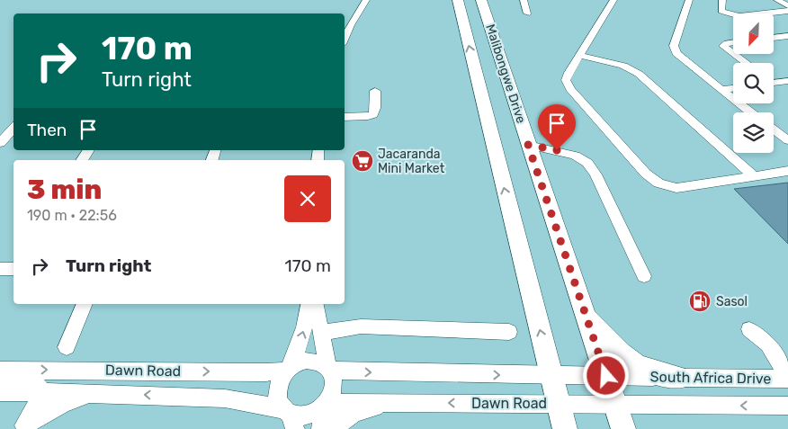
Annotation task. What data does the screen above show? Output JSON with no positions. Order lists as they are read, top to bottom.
{
  "streets": {
    "main road": ["Malibongwe Drive"],
    "street": ["Dawn Road", "South Africa Drive"]
  },
  "crossings": [
    ["Malibongwe Drive", "Dawn Road"],
    ["Malibongwe Drive", "South Africa Drive"],
    ["Dawn Road", "South Africa Drive"]
  ],
  "places": {
    "supermarket": ["Jacaranda Mini Market"],
    "fuel station": ["Sasol"]
  },
  "north": "bottom left",
  "page": {
    "turn": ["170 m", "Turn right"],
    "then": "Then",
    "heading": ["3 min", "190 m · 22:56"],
    "list": [
      {
        "name": "Turn right",
        "value": "170 m"
      }
    ]
  }
}
